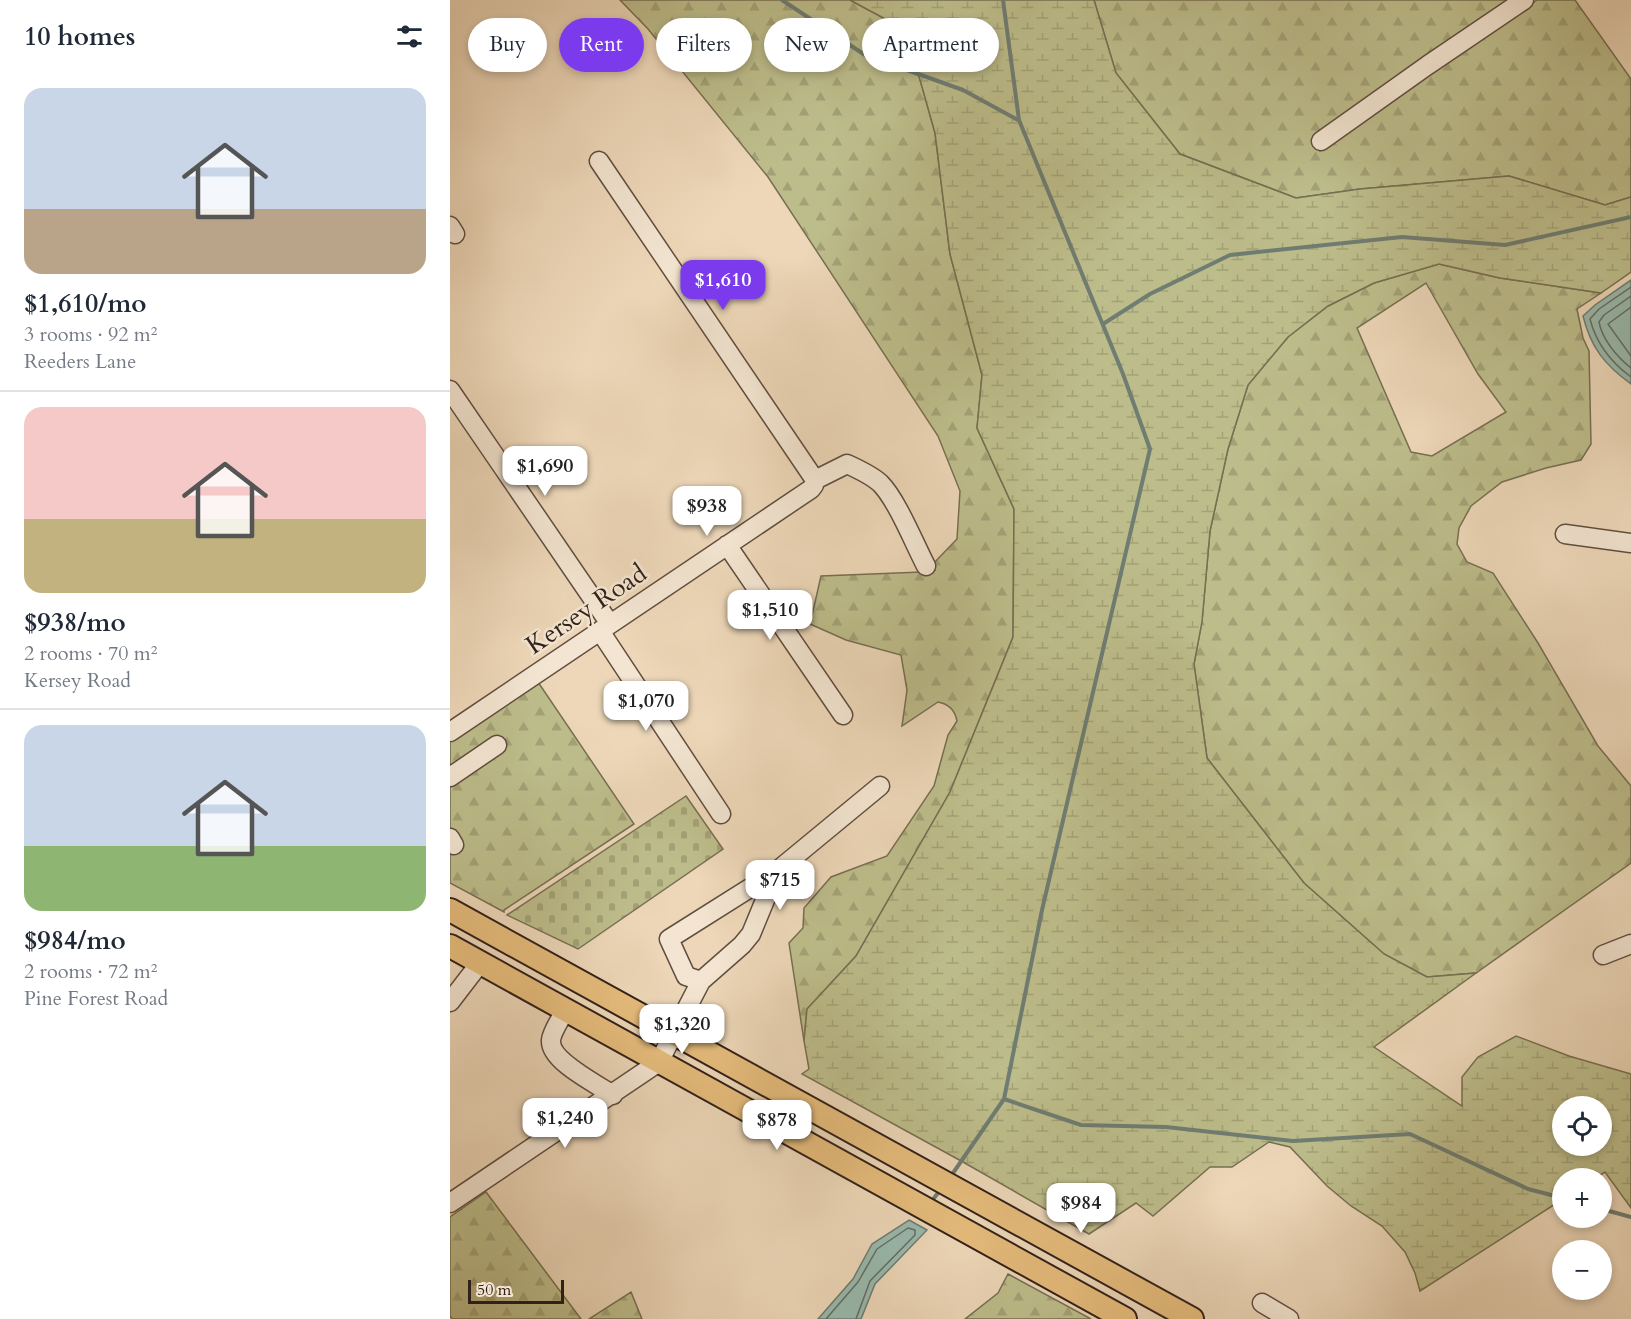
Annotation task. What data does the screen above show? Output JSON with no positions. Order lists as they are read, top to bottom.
{
  "streets": {
    "street": ["Kersey Road"]
  },
  "scale_bar": "50 m",
  "page": {
    "heading": "10 homes",
    "chip": [
      "Buy",
      "Rent",
      "Filters",
      "New",
      "Apartment"
    ],
    "list": [
      {
        "name": "$1,610/mo",
        "note": "3 rooms · 92 m² · Reeders Lane"
      },
      {
        "name": "$938/mo",
        "note": "2 rooms · 70 m² · Kersey Road"
      },
      {
        "name": "$984/mo",
        "note": "2 rooms · 72 m² · Pine Forest Road"
      }
    ],
    "price": [
      "$1,610",
      "$1,690",
      "$938",
      "$1,510",
      "$1,070",
      "$715",
      "$1,320",
      "$1,240",
      "$878",
      "$984"
    ],
    "map_buttons": ["+", "−"],
    "scale": "50 m"
  }
}
